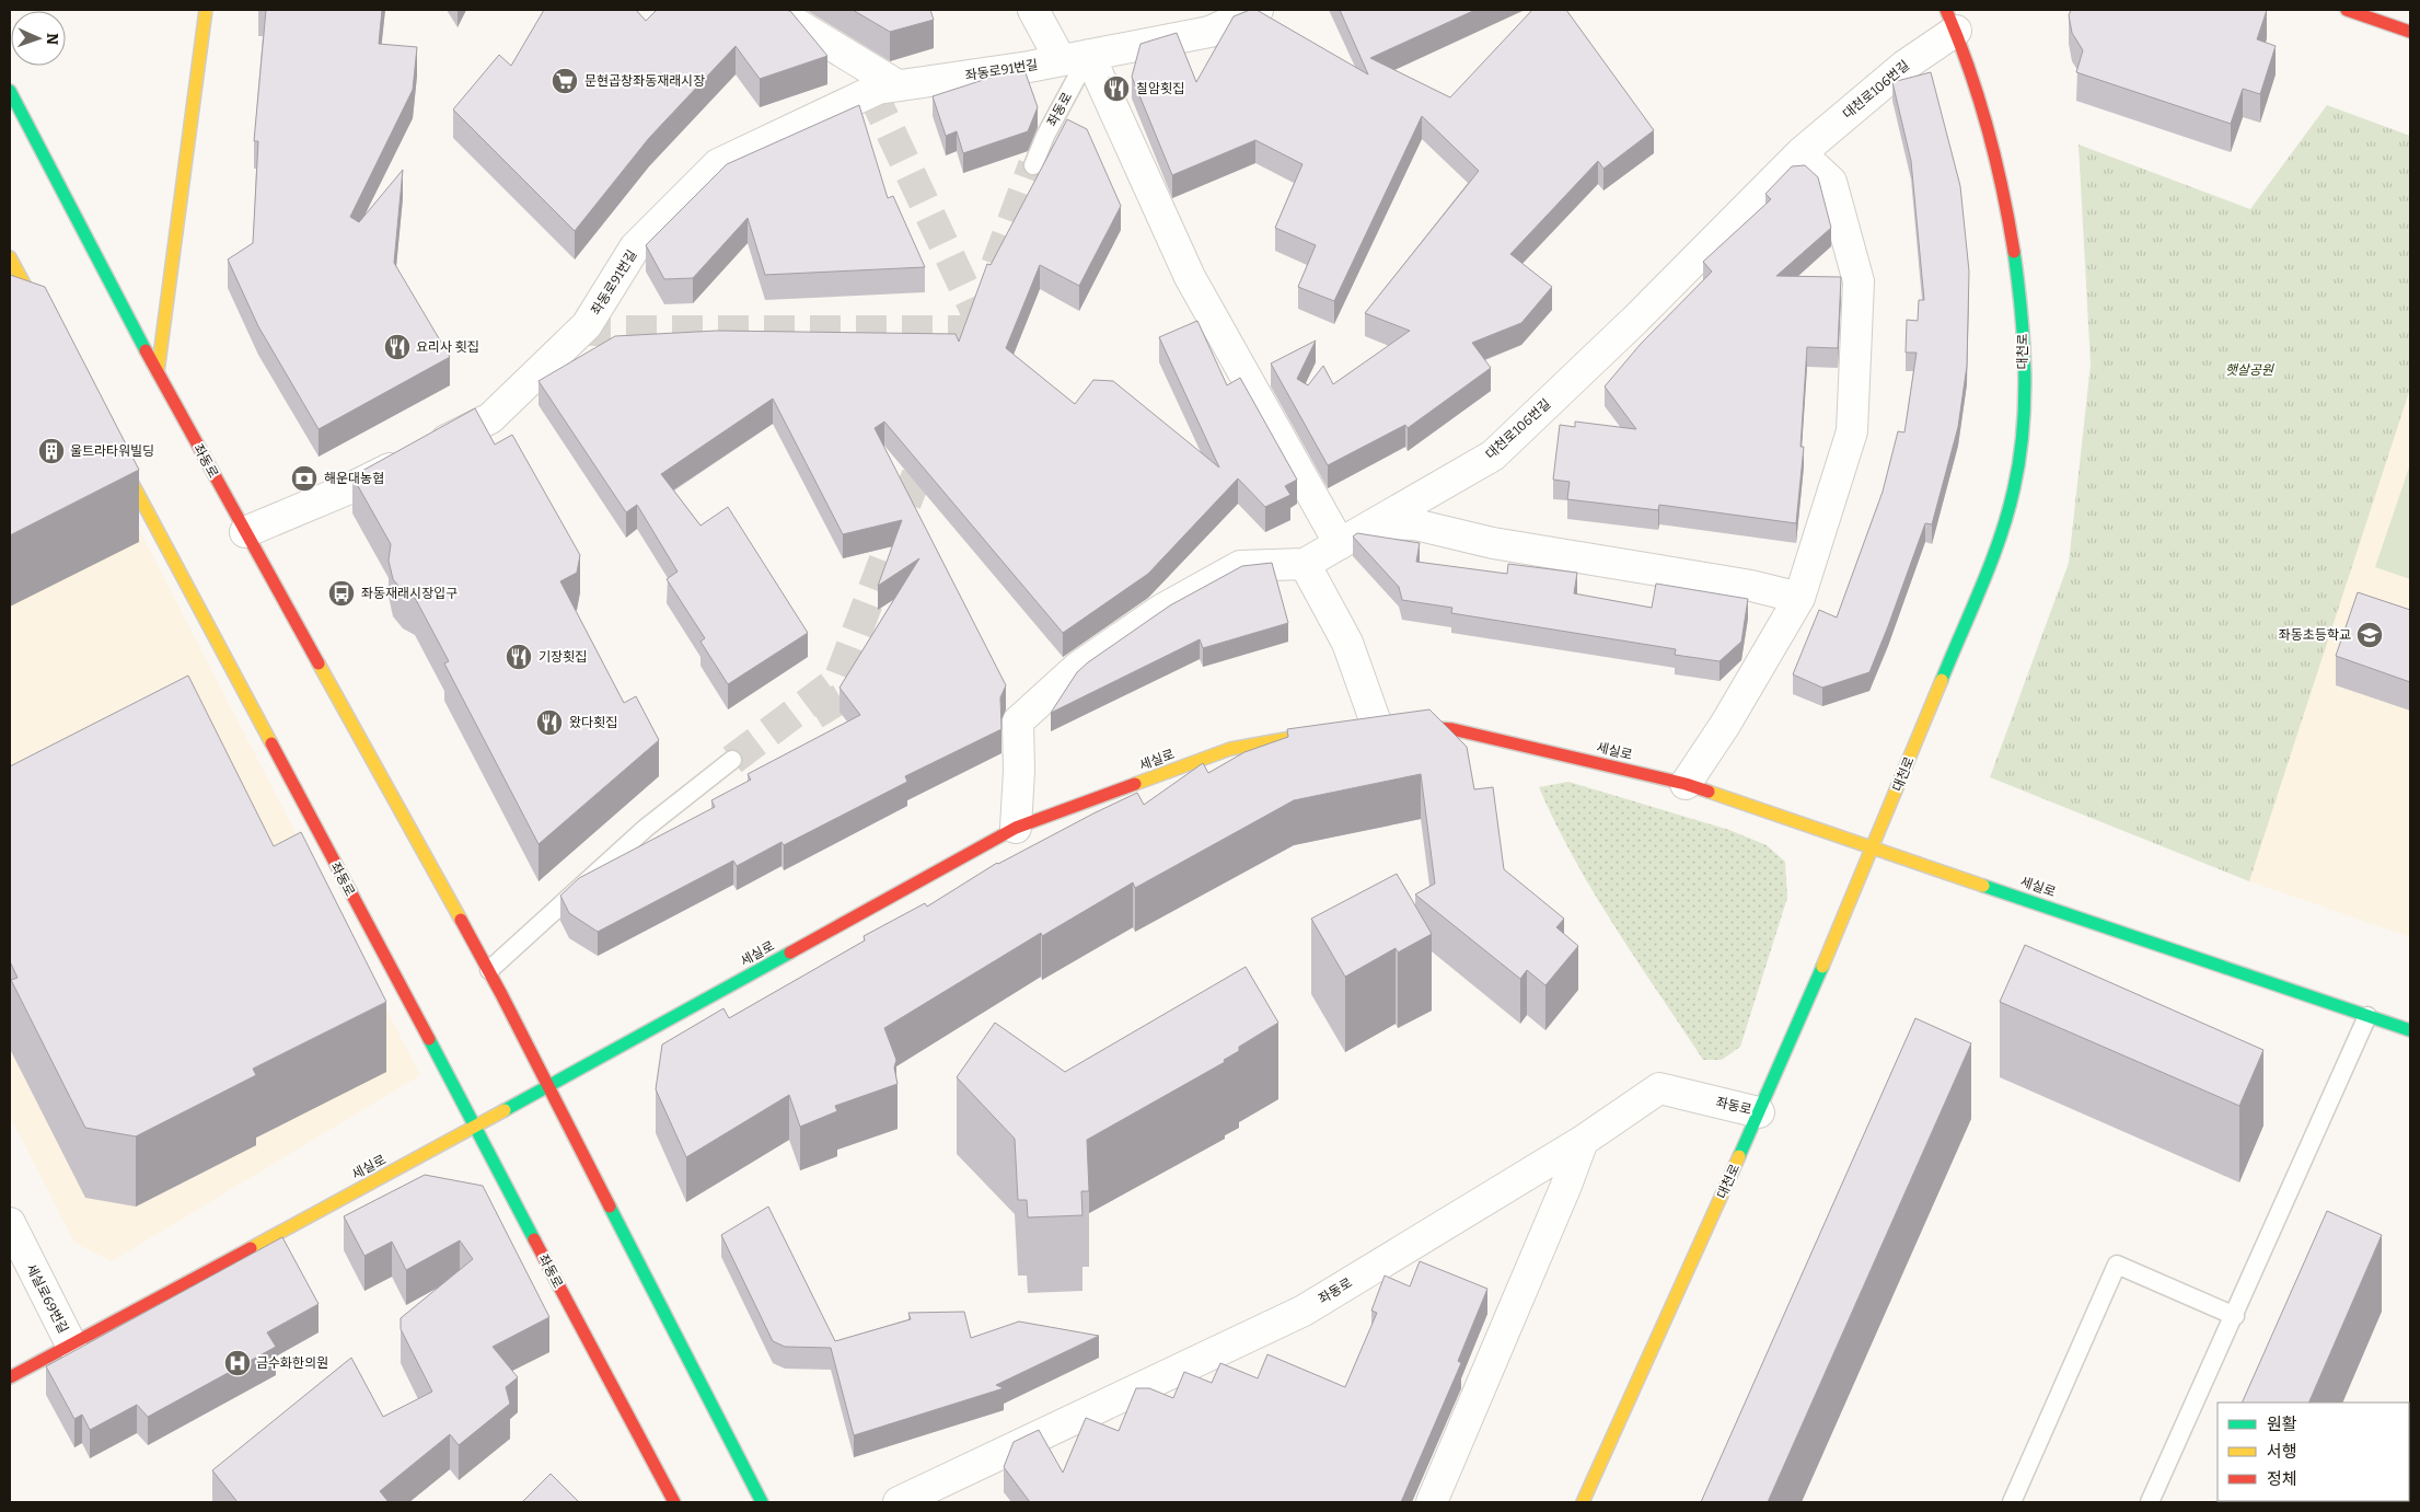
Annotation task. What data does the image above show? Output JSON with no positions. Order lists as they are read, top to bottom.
{
  "streets": {
    "street": [
      "좌동로91번길",
      "대천로106번길",
      "좌동로",
      "대천로",
      "세실로",
      "세실로69번길"
    ]
  },
  "crossings": [
    ["좌동로91번길", "좌동로"],
    ["대천로106번길", "대천로"],
    ["좌동로", "대천로"],
    ["좌동로", "세실로"],
    ["대천로", "세실로"],
    ["세실로", "세실로69번길"]
  ],
  "parks": ["햇살공원"],
  "places": {
    "supermarket": ["문현곱창좌동재래시장"],
    "restaurant": [
      "칠암횟집",
      "요리사 횟집",
      "기장횟집",
      "왔다횟집"
    ],
    "building": ["울트라타워빌딩"],
    "bank": ["해운대농협"],
    "bus stop": ["좌동재래시장입구"],
    "school or university": ["좌동초등학교"],
    "hospital": ["금수화한의원"]
  },
  "legend": ["원활", "서행", "정체"],
  "north": "right"
}
